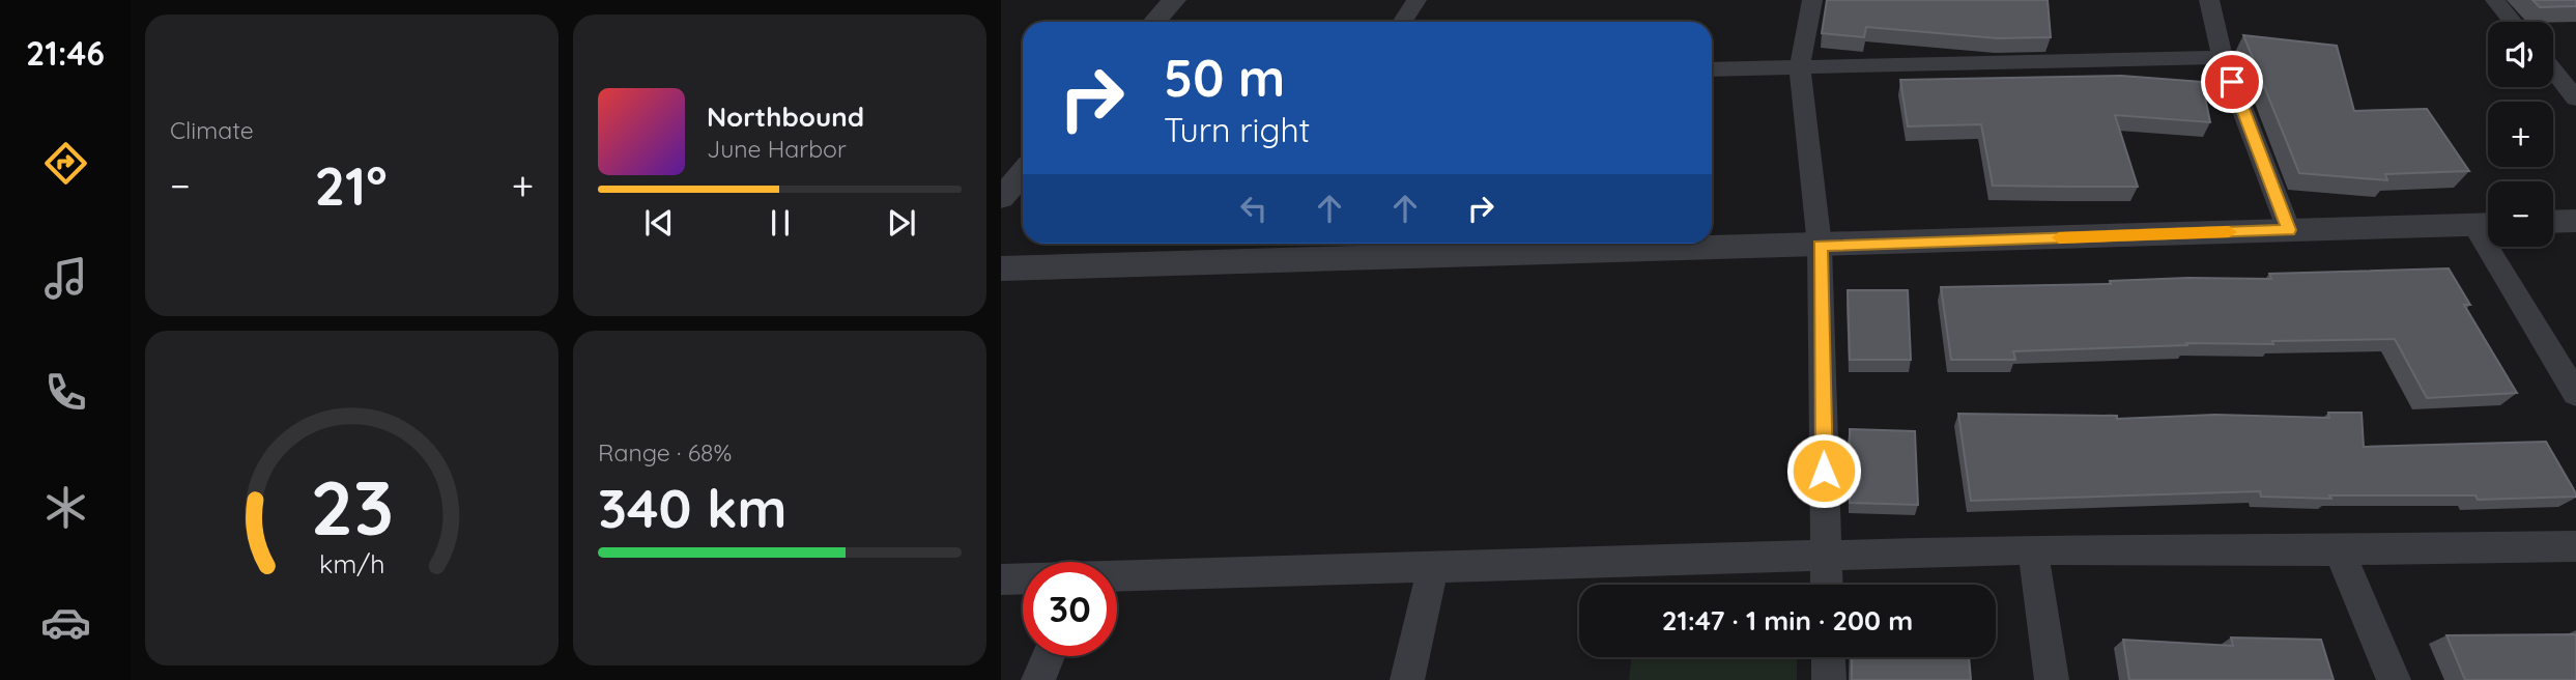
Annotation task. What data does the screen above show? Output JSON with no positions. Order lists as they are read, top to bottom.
{
  "page": {
    "tabs": "21:46",
    "tile": [
      "Climate",
      ["Range · 68%", "340 km"]
    ],
    "map_buttons": ["+", "−"],
    "turn": ["50 m", "Turn right"],
    "song": ["Northbound", "June Harbor"],
    "heat": ["−", "21°", "+"],
    "limit": "30",
    "trip": "21:47 · 1 min · 200 m",
    "gauge": ["23", "km/h"]
  }
}
